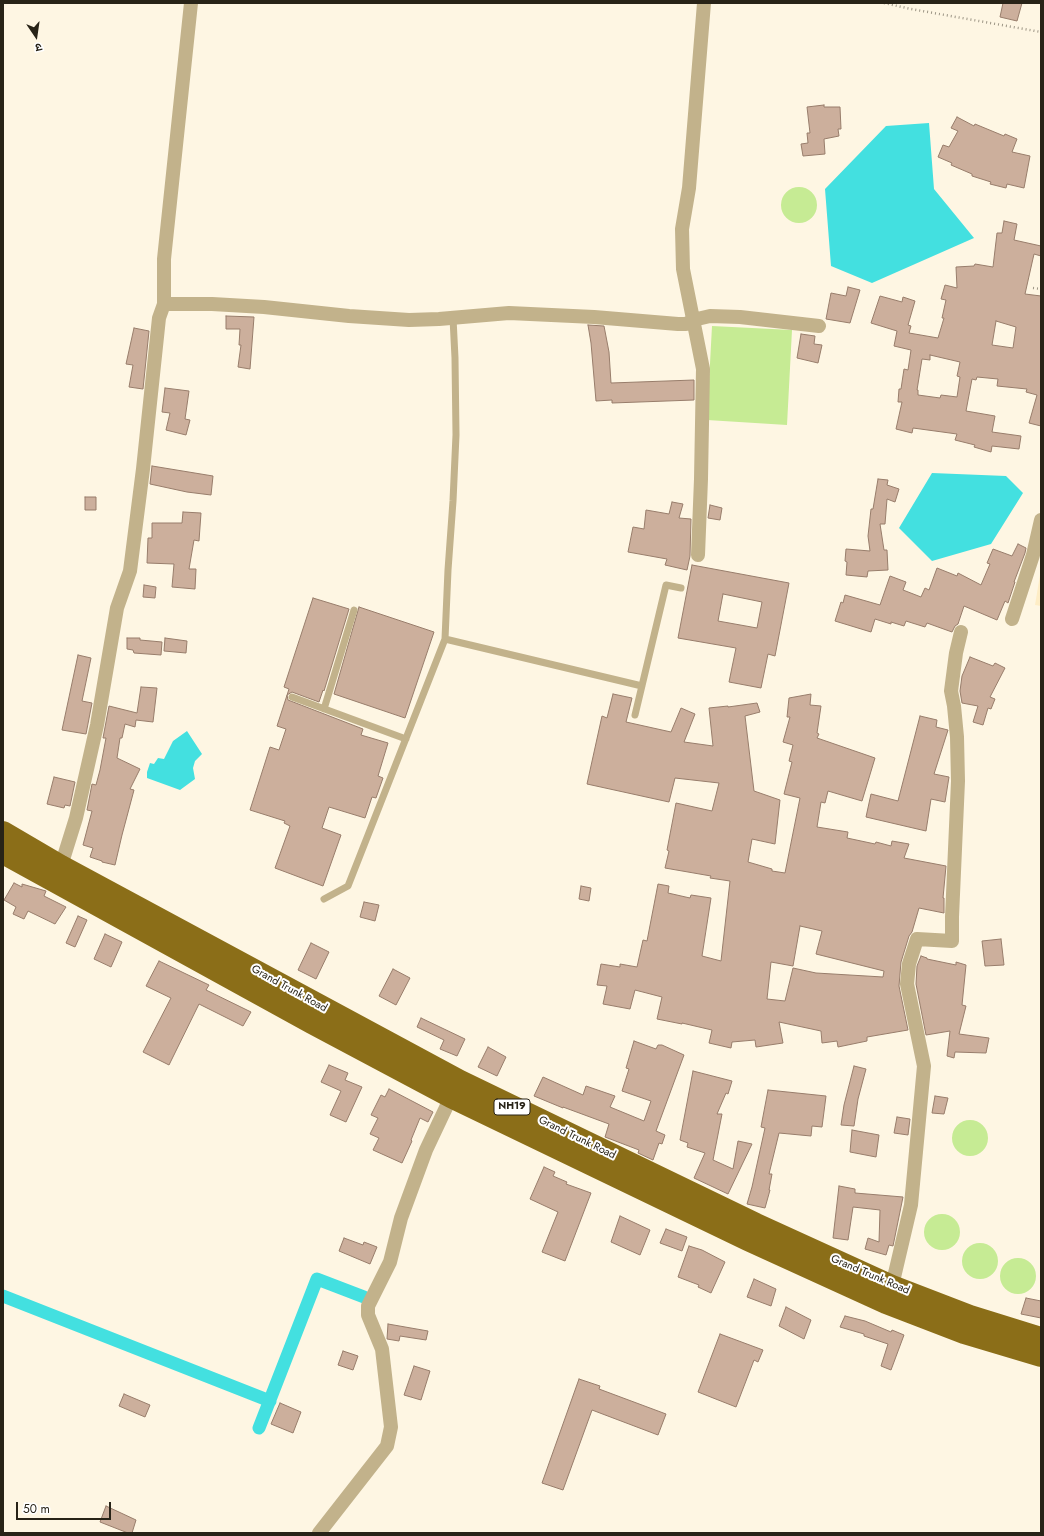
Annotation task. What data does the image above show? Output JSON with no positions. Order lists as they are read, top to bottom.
{
  "streets": {
    "highway": ["Grand Trunk Road", "NH19"]
  },
  "scale_bar": "50 m",
  "north": "bottom"
}
